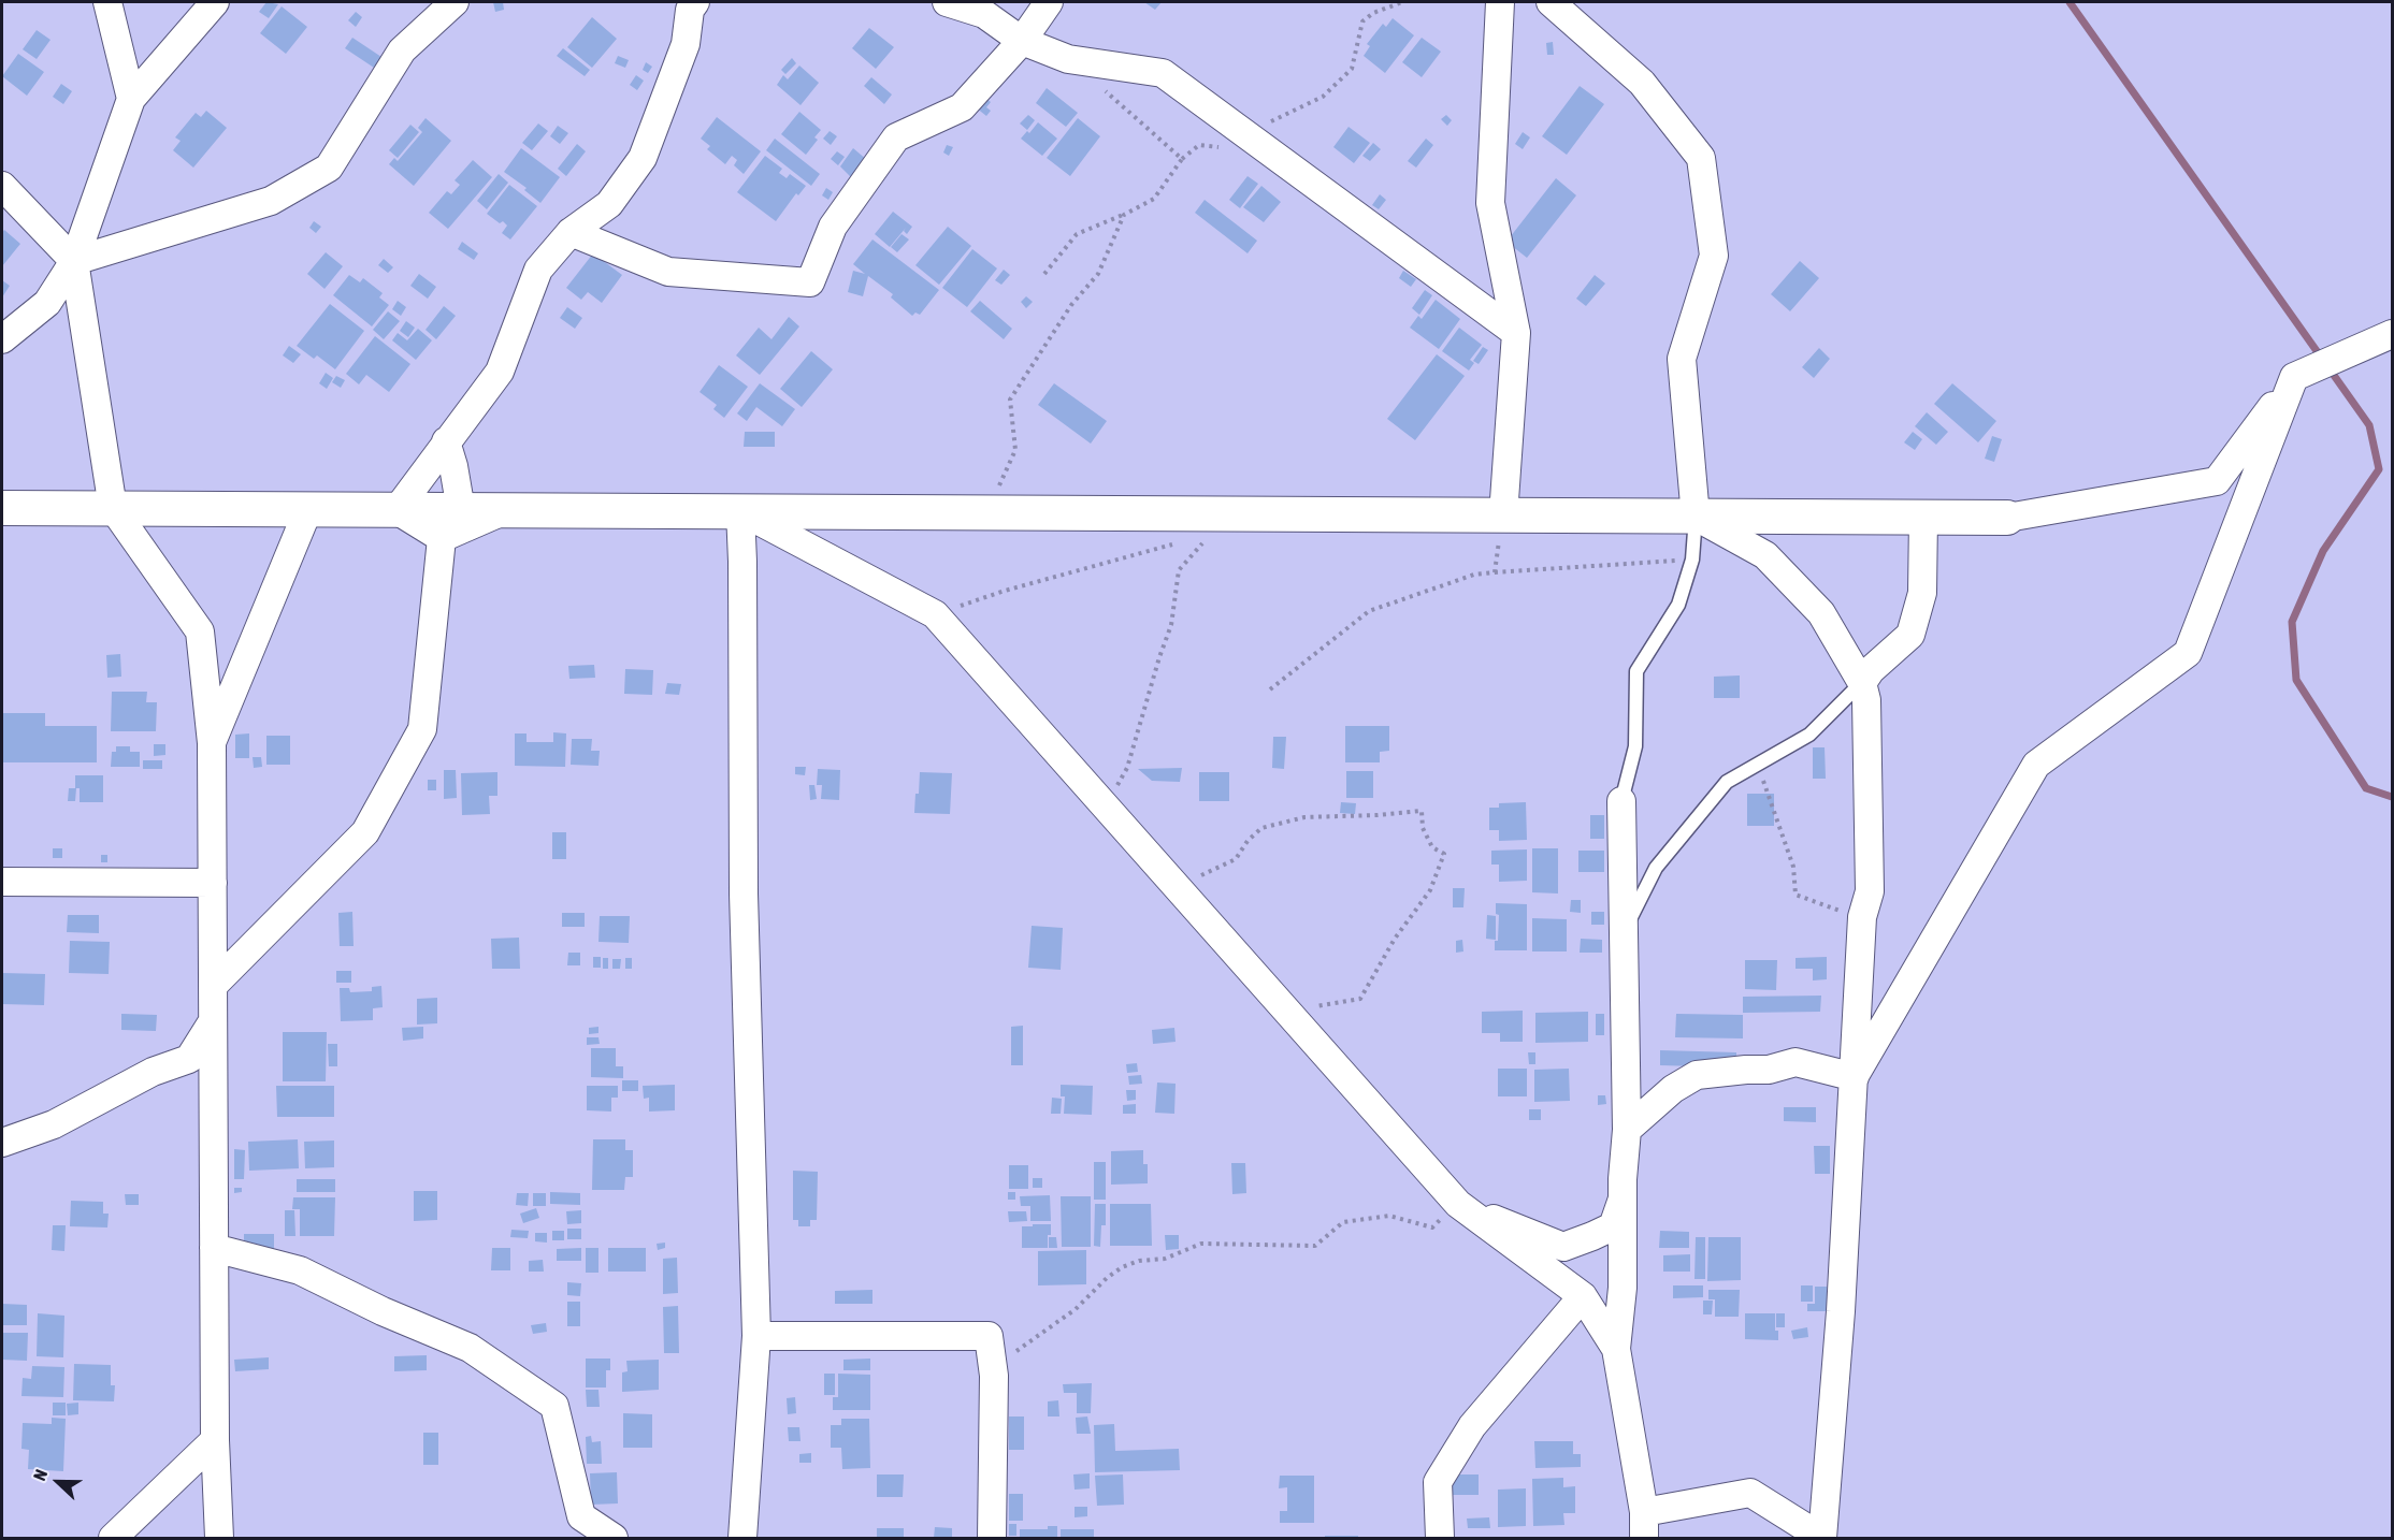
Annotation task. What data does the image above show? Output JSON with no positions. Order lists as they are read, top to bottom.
{
  "north": "left"
}
